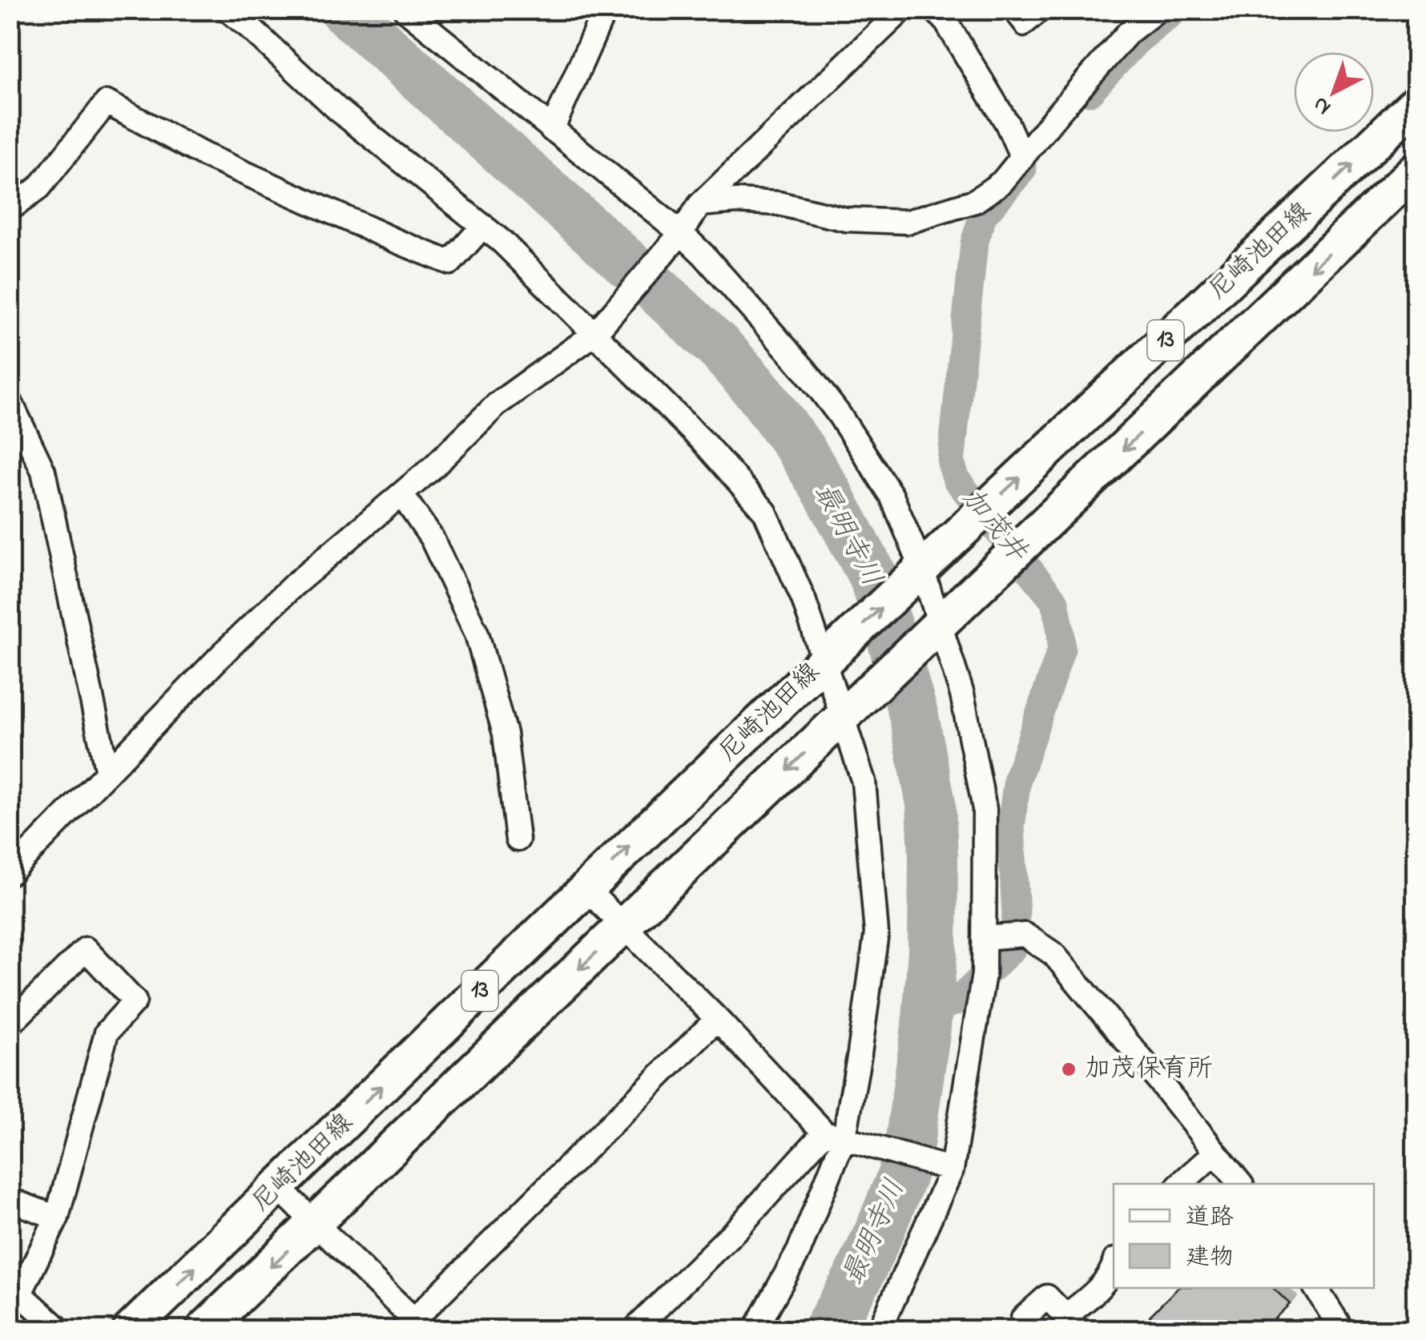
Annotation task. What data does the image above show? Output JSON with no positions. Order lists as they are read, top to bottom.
{
  "streets": {
    "main road": ["尼崎池田線", "13"]
  },
  "water": ["加茂井", "最明寺川"],
  "places": ["加茂保育所"],
  "legend": ["道路", "建物"],
  "north": "bottom left"
}
